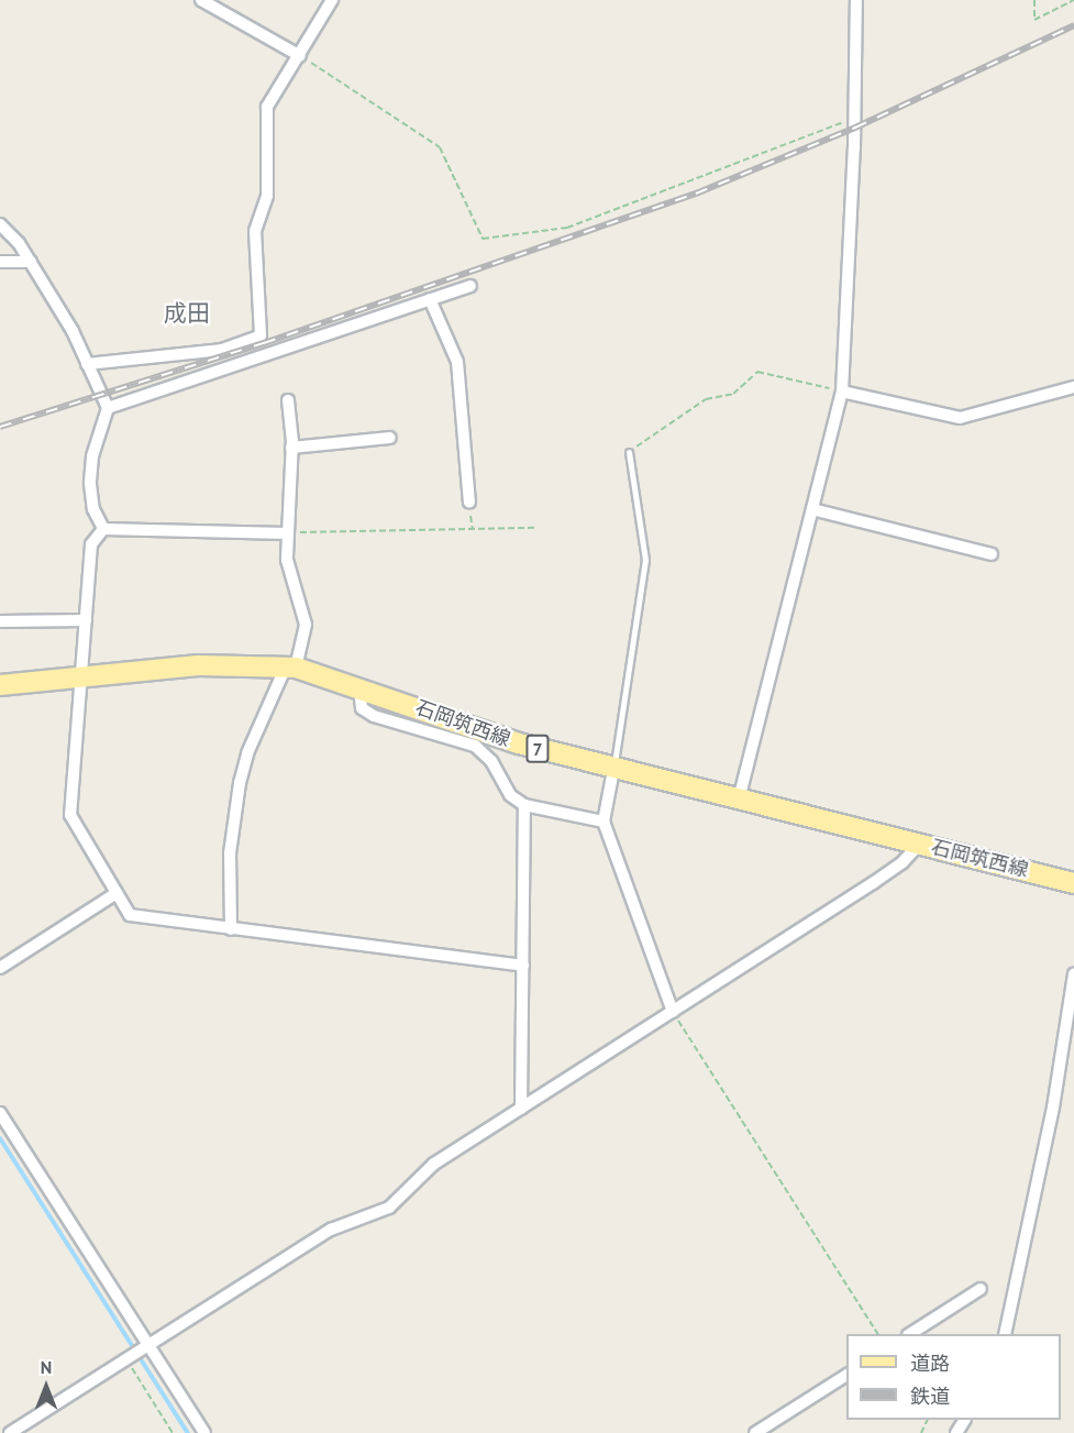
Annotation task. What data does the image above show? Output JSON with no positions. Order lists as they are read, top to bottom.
{
  "streets": {
    "main road": ["石岡筑西線", "7"]
  },
  "districts": ["成田"],
  "legend": ["道路", "鉄道"],
  "north": "top"
}
